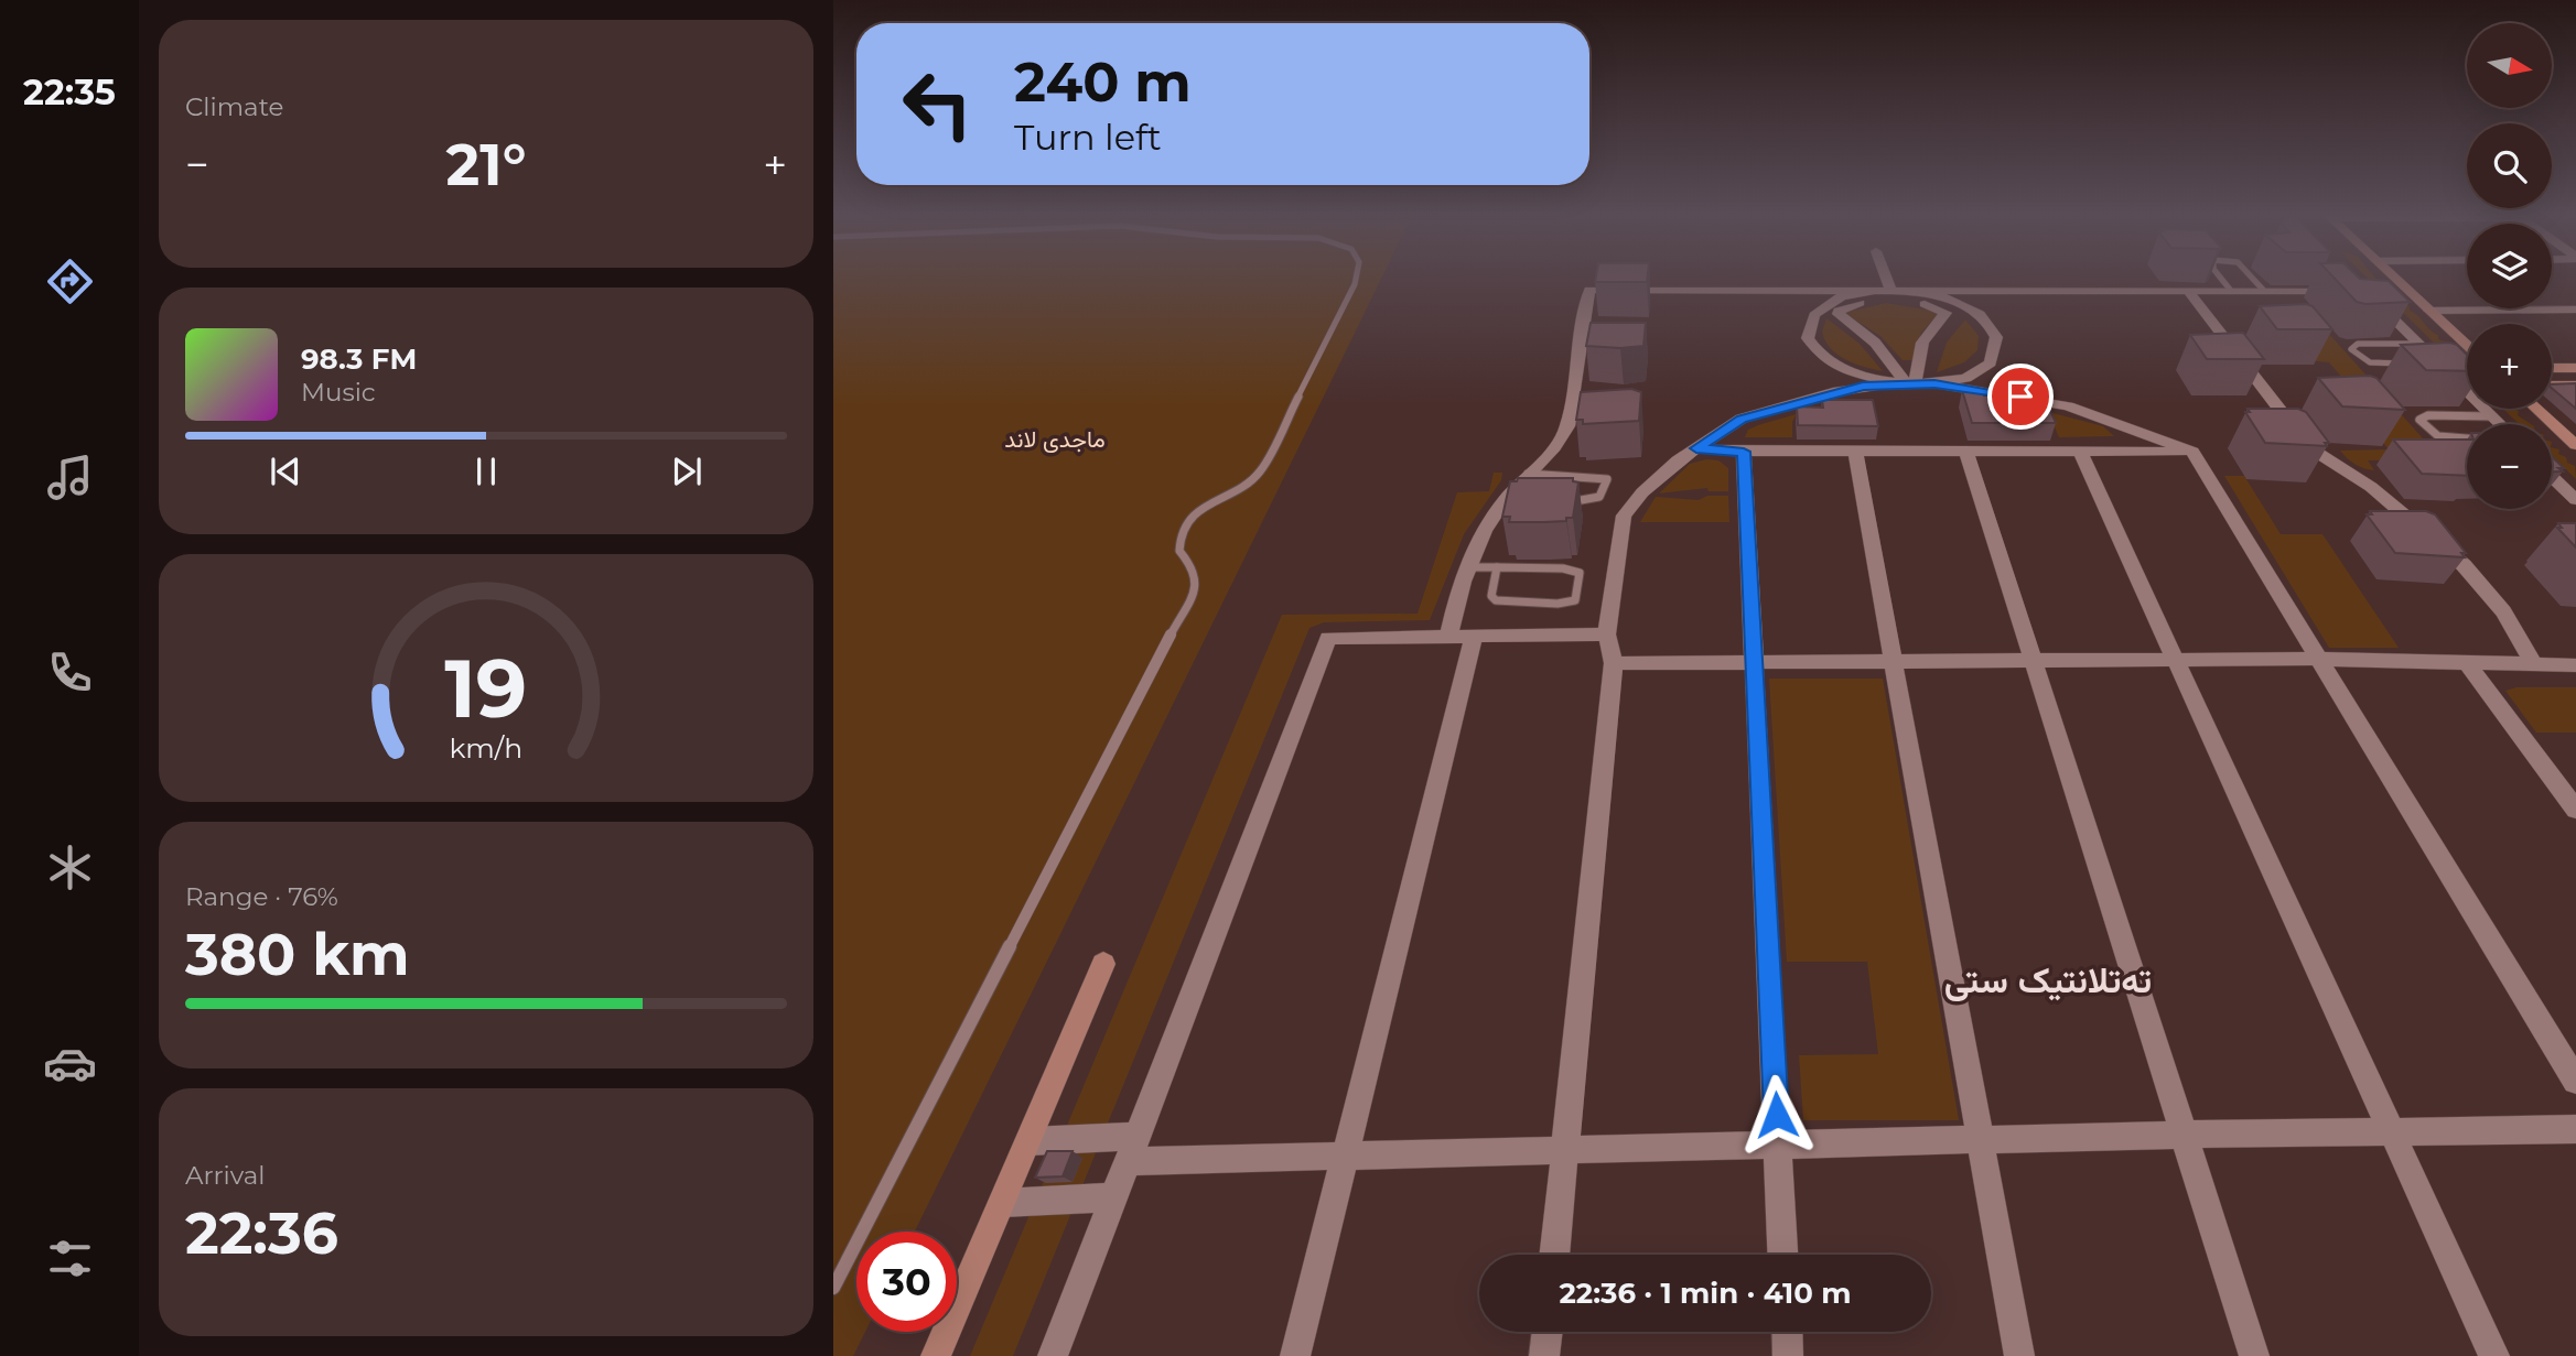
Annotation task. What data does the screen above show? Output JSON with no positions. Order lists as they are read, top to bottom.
{
  "districts": ["تەتلانتیک ستی"],
  "parks": ["ماجدی لاند"],
  "north": "right",
  "page": {
    "tabs": "22:35",
    "tile": [
      "Climate",
      ["Range · 76%", "380 km"],
      ["Arrival", "22:36"]
    ],
    "map_buttons": ["+", "−"],
    "turn": ["240 m", "Turn left"],
    "heat": ["−", "21°", "+"],
    "song": ["98.3 FM", "Music"],
    "limit": "30",
    "trip": "22:36 · 1 min · 410 m",
    "gauge": ["19", "km/h"]
  }
}
